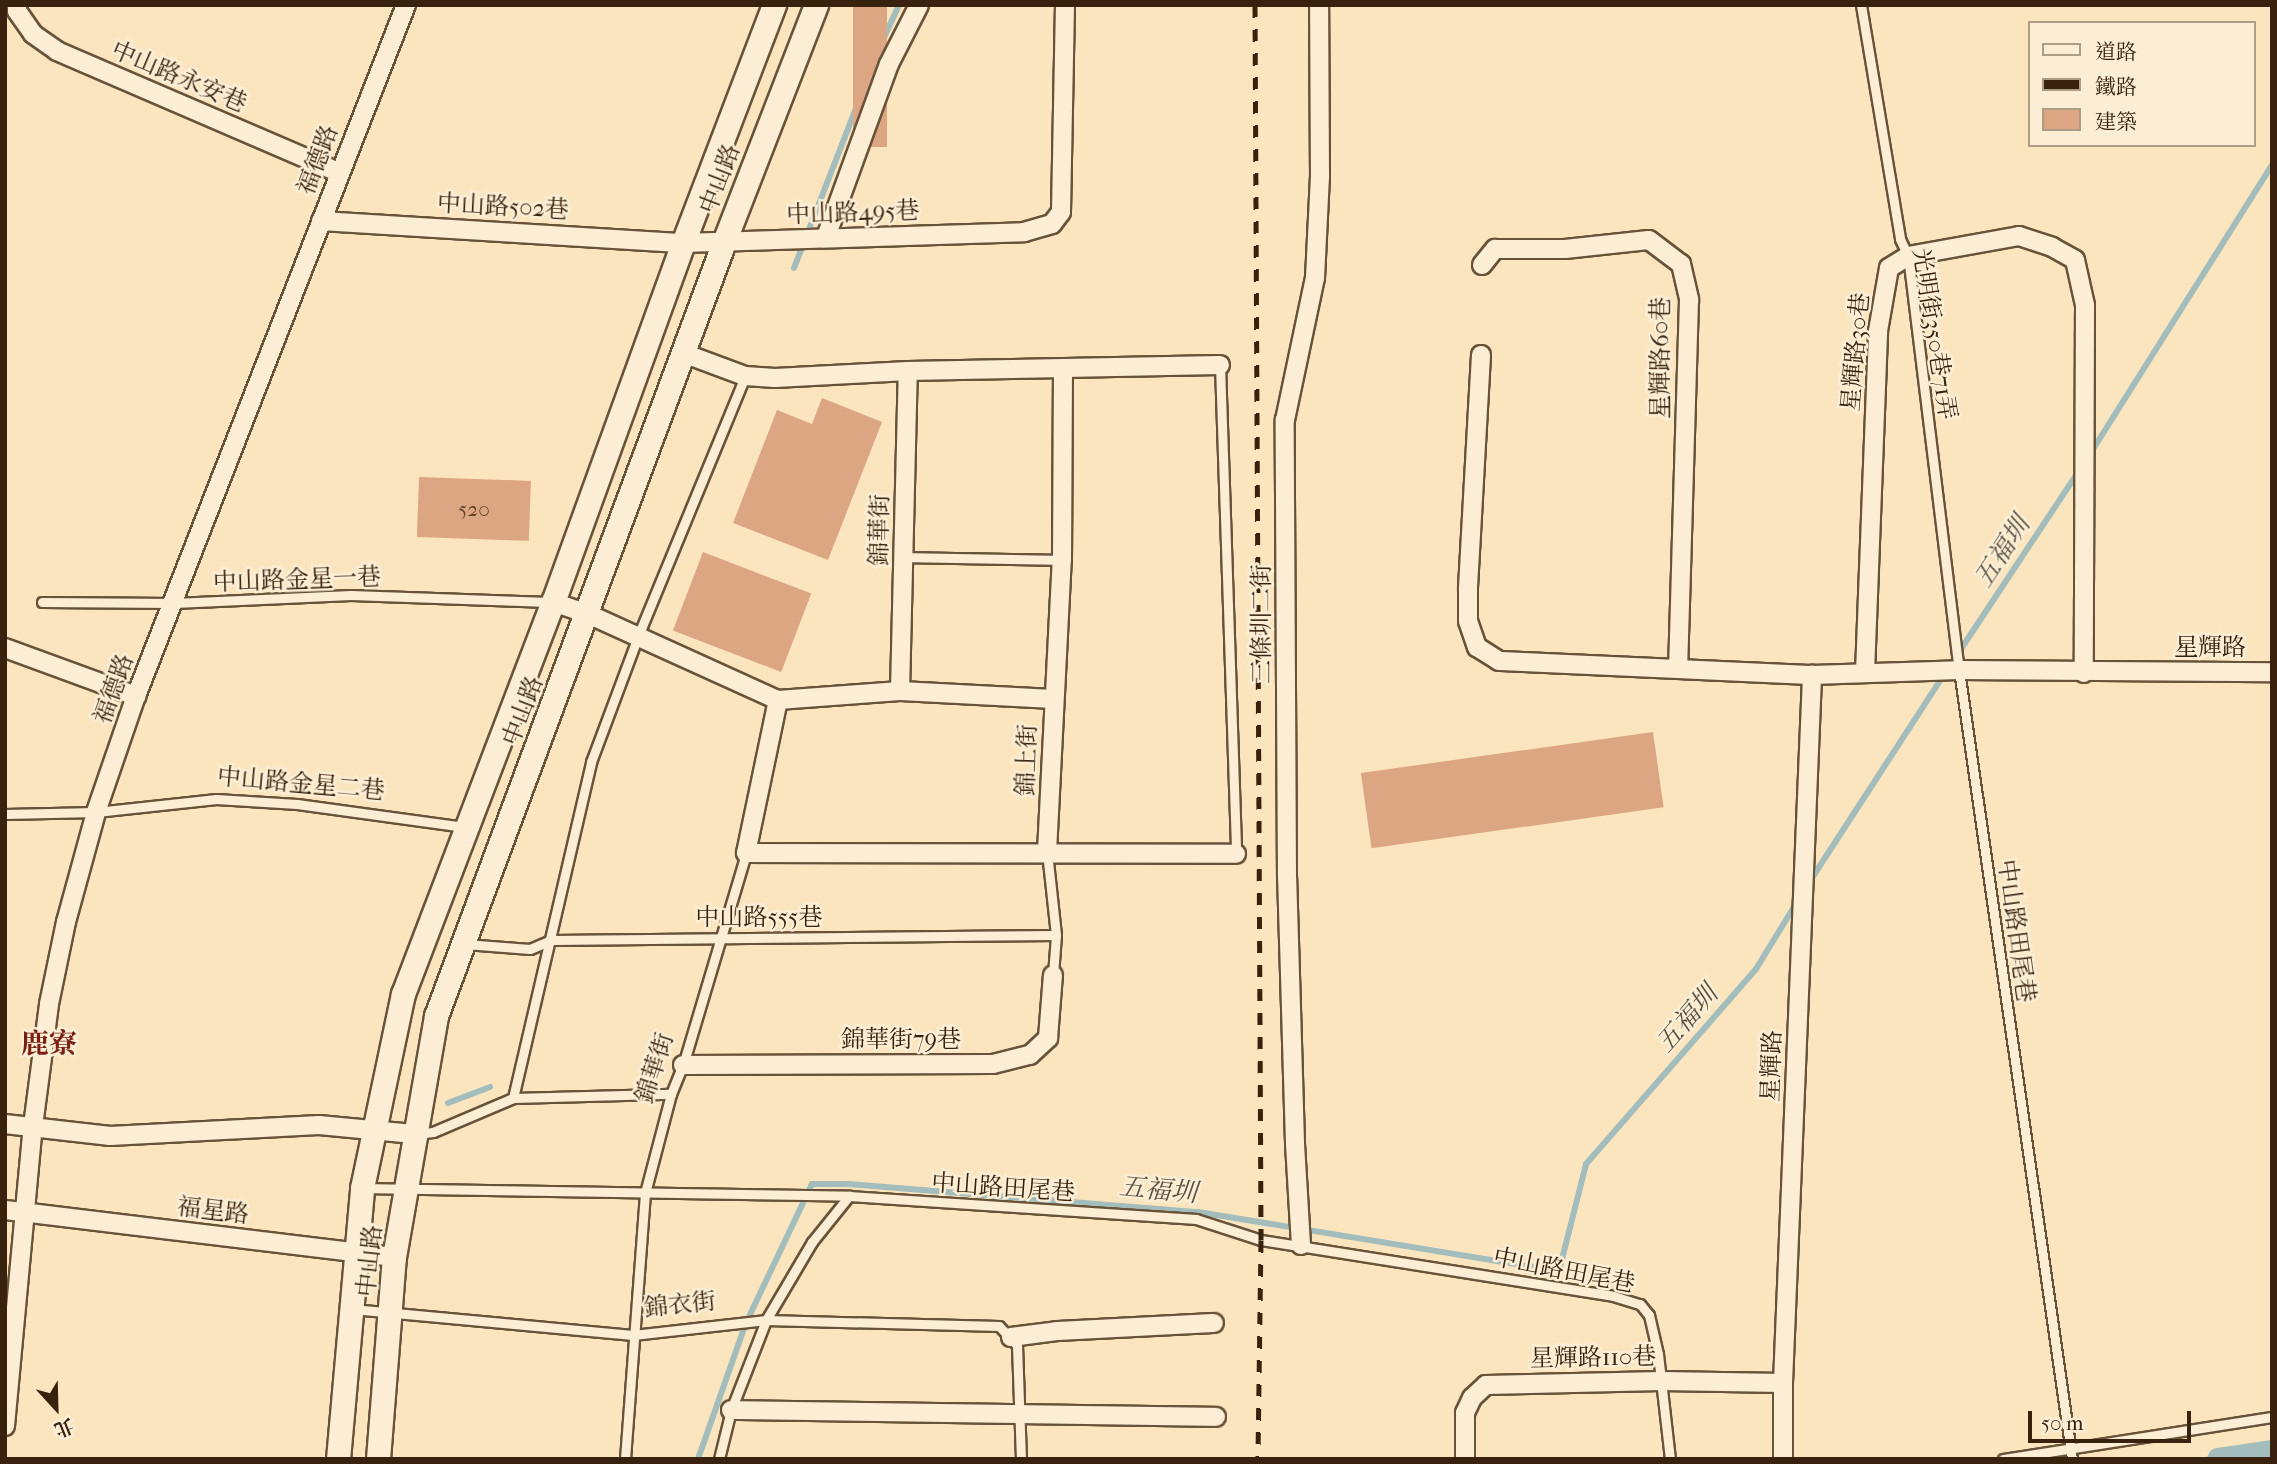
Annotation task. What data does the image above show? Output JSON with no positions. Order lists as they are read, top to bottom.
{
  "streets": {
    "street": [
      "中山路永安巷",
      "福德路",
      "中山路",
      "中山路502巷",
      "中山路495巷",
      "星輝路30巷",
      "星輝路60巷",
      "錦華街",
      "三條圳二街",
      "星輝路",
      "錦上街",
      "錦華街79巷",
      "福星路",
      "錦衣街",
      "星輝路110巷"
    ],
    "lane": [
      "光明街350巷71弄",
      "中山路金星一巷",
      "中山路金星二巷",
      "中山路555巷",
      "中山路田尾巷"
    ]
  },
  "crossings": [
    ["中山路永安巷", "福德路"],
    ["福德路", "中山路502巷"],
    ["福德路", "中山路金星一巷"],
    ["福德路", "中山路金星二巷"],
    ["福德路", "福星路"],
    ["中山路", "中山路502巷"],
    ["中山路", "中山路495巷"],
    ["中山路", "中山路金星一巷"],
    ["中山路", "中山路金星二巷"],
    ["中山路", "中山路555巷"],
    ["中山路", "中山路田尾巷"],
    ["中山路", "福星路"],
    ["中山路", "錦衣街"],
    ["中山路502巷", "中山路495巷"],
    ["光明街350巷71弄", "星輝路30巷"],
    ["光明街350巷71弄", "星輝路"],
    ["光明街350巷71弄", "中山路田尾巷"],
    ["星輝路30巷", "星輝路"],
    ["星輝路60巷", "星輝路"],
    ["錦華街", "中山路555巷"],
    ["錦華街", "中山路田尾巷"],
    ["錦華街", "錦華街79巷"],
    ["錦華街", "錦衣街"],
    ["三條圳二街", "中山路田尾巷"],
    ["星輝路", "中山路田尾巷"],
    ["星輝路", "星輝路110巷"],
    ["中山路田尾巷", "星輝路110巷"]
  ],
  "districts": ["鹿寮"],
  "water": ["五福圳"],
  "house_numbers": ["520"],
  "legend": ["道路", "鐵路", "建築"],
  "scale_bar": "50 m",
  "north": "bottom"
}
